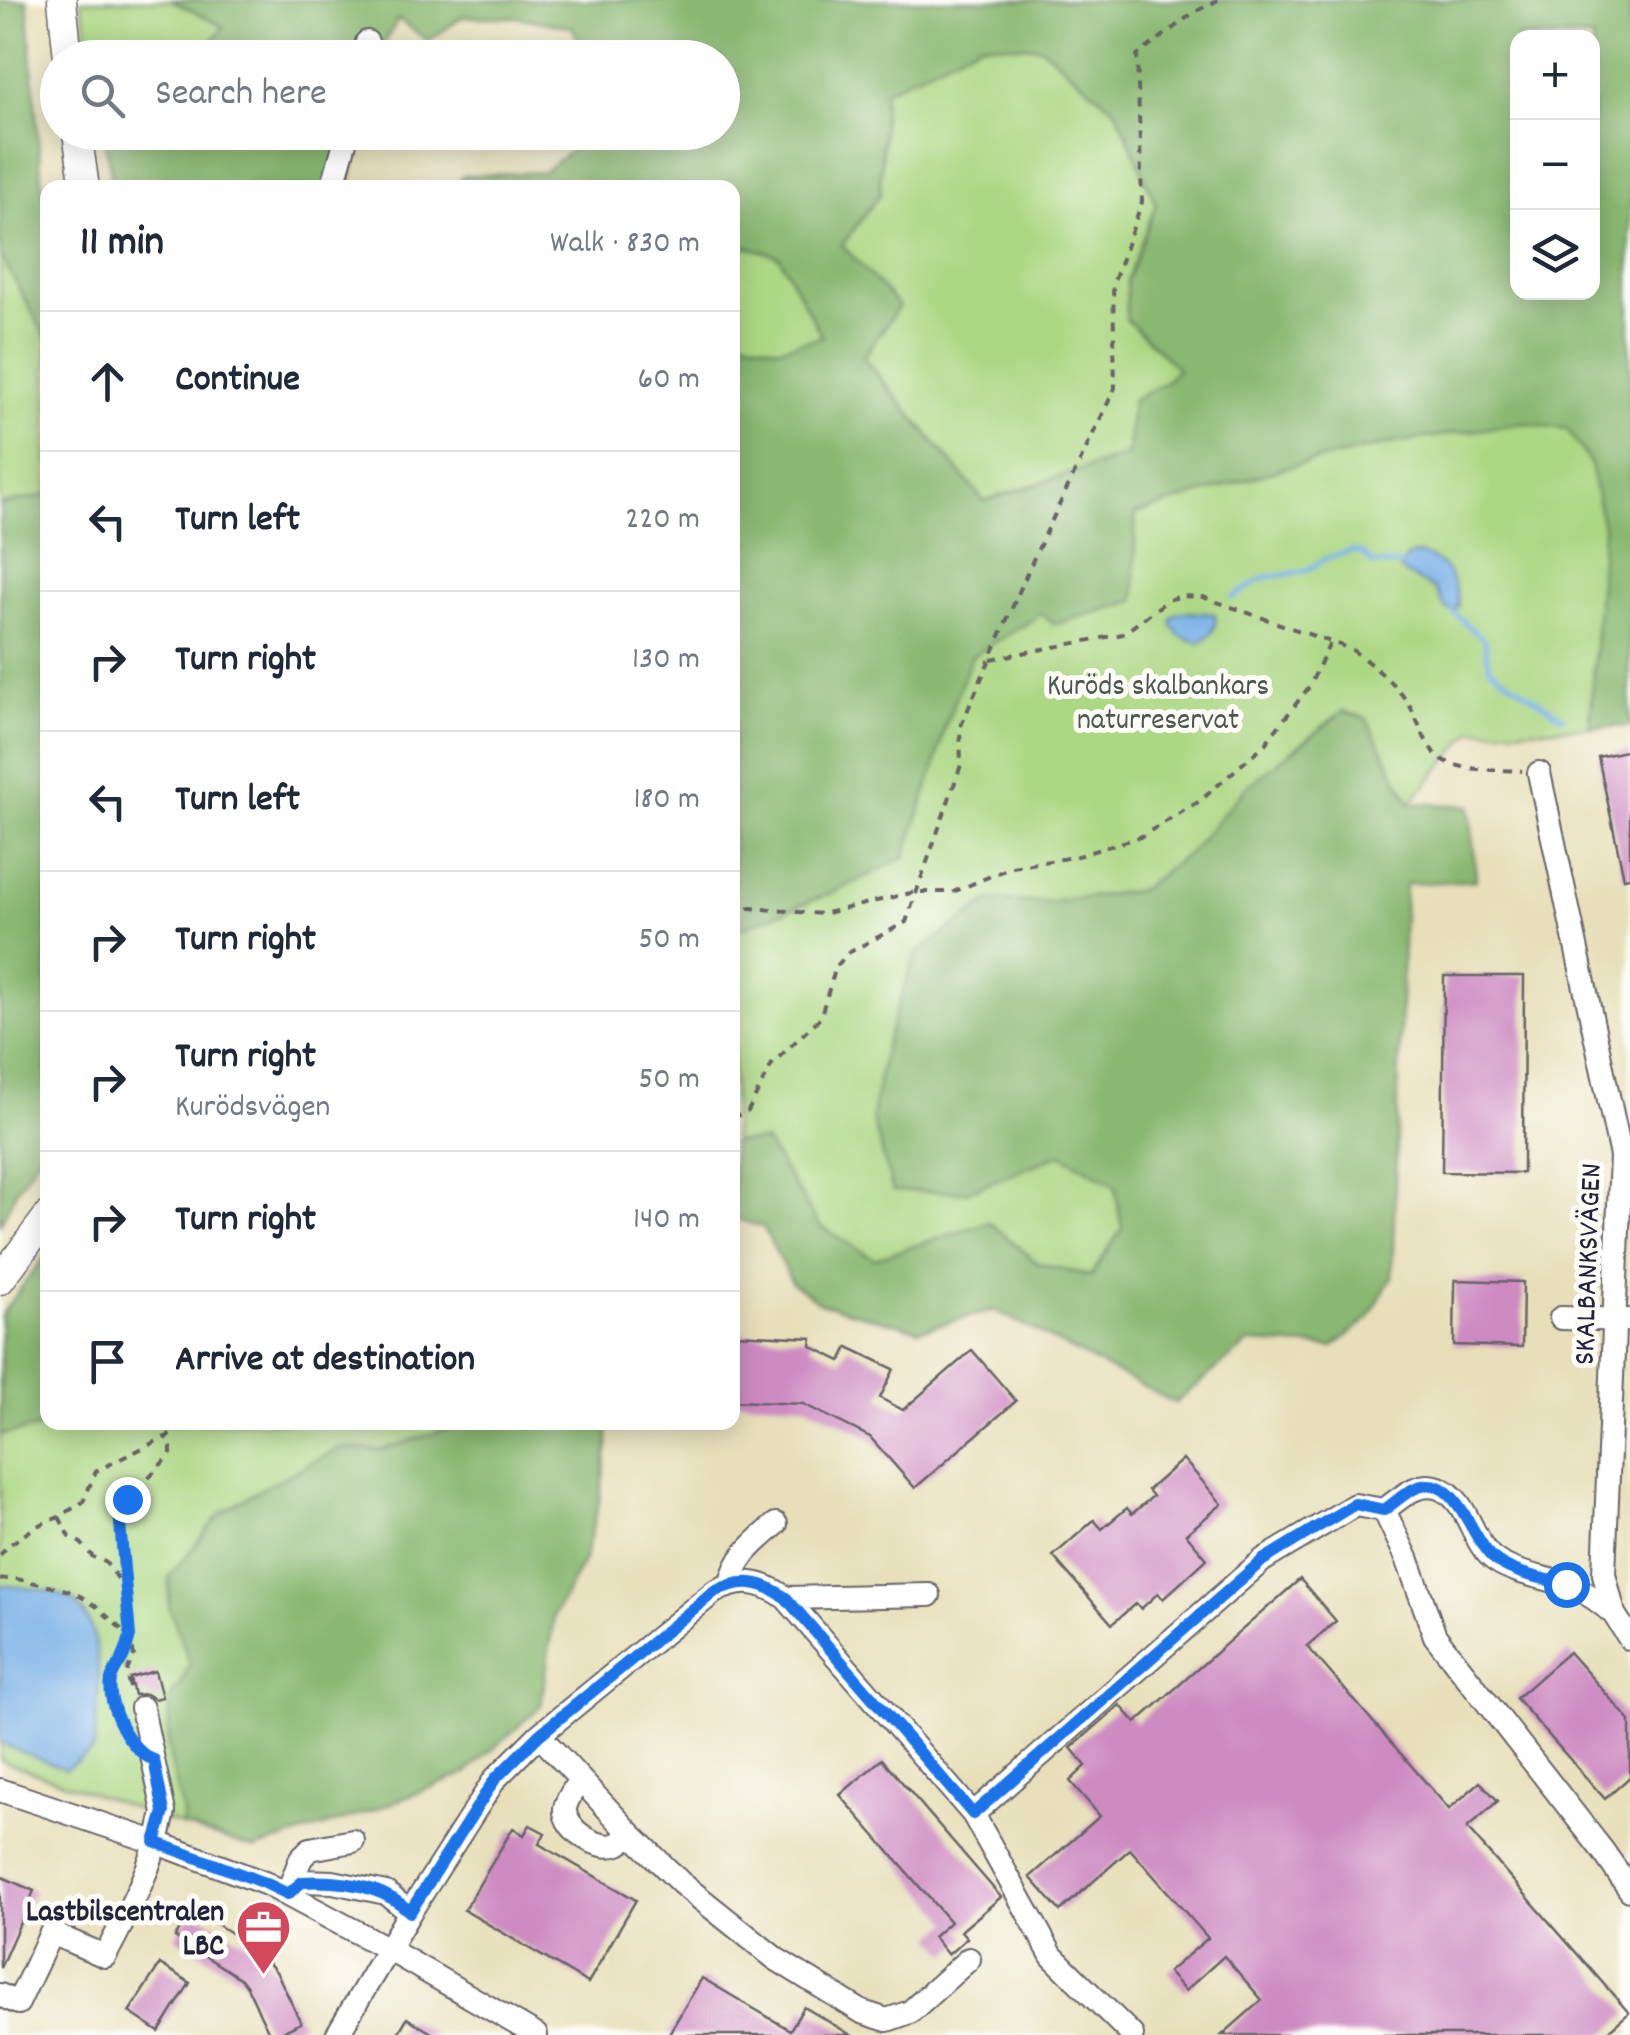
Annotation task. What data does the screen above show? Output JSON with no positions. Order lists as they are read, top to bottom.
{
  "streets": {
    "street": ["SKALBANKSVÄGEN"]
  },
  "parks": ["Kuröds skalbankars naturreservat"],
  "places": {
    "office": ["Lastbilscentralen LBC"]
  },
  "page": {
    "map_buttons": ["+", "−"],
    "search": "Search here",
    "heading": ["11 min", "Walk · 830 m"],
    "list": [
      ["Continue", "60 m"],
      ["Turn left", "220 m"],
      ["Turn right", "130 m"],
      ["Turn left", "180 m"],
      ["Turn right", "50 m"],
      ["Turn right", "Kurödsvägen", "50 m"],
      ["Turn right", "140 m"],
      "Arrive at destination"
    ]
  }
}
